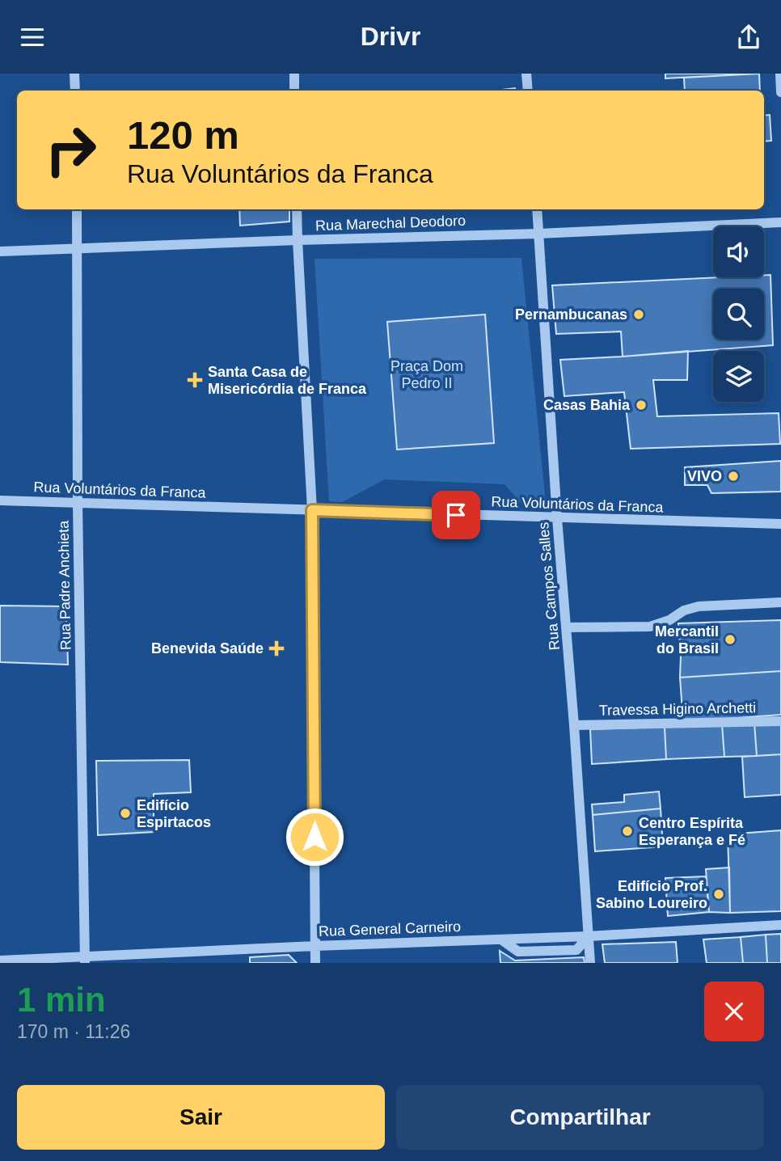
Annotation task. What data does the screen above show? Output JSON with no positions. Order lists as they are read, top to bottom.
{
  "streets": {
    "street": [
      "Rua Marechal Deodoro",
      "Rua Voluntários da Franca",
      "Rua Padre Anchieta",
      "Rua Campos Salles",
      "Travessa Higino Archetti",
      "Rua General Carneiro"
    ]
  },
  "crossings": [
    ["Rua Marechal Deodoro", "Rua Padre Anchieta"],
    ["Rua Marechal Deodoro", "Rua Campos Salles"],
    ["Rua Voluntários da Franca", "Rua Padre Anchieta"],
    ["Rua Voluntários da Franca", "Rua Campos Salles"],
    ["Rua Padre Anchieta", "Rua General Carneiro"],
    ["Rua Campos Salles", "Travessa Higino Archetti"],
    ["Rua Campos Salles", "Rua General Carneiro"]
  ],
  "parks": ["Praça Dom Pedro II"],
  "places": {
    "other": [
      "Pernambucanas",
      "Casas Bahia",
      "VIVO",
      "Mercantil do Brasil",
      "Edifício Espirtacos",
      "Centro Espírita Esperança e Fé",
      "Edifício Prof. Sabino Loureiro"
    ],
    "health": ["Santa Casa de Misericórdia de Franca", "Benevida Saúde"]
  },
  "page": {
    "header": "Drivr",
    "turn": ["120 m", "Rua Voluntários da Franca"],
    "heading": ["1 min", "170 m · 11:26"],
    "buttons": ["Sair", "Compartilhar"]
  }
}
